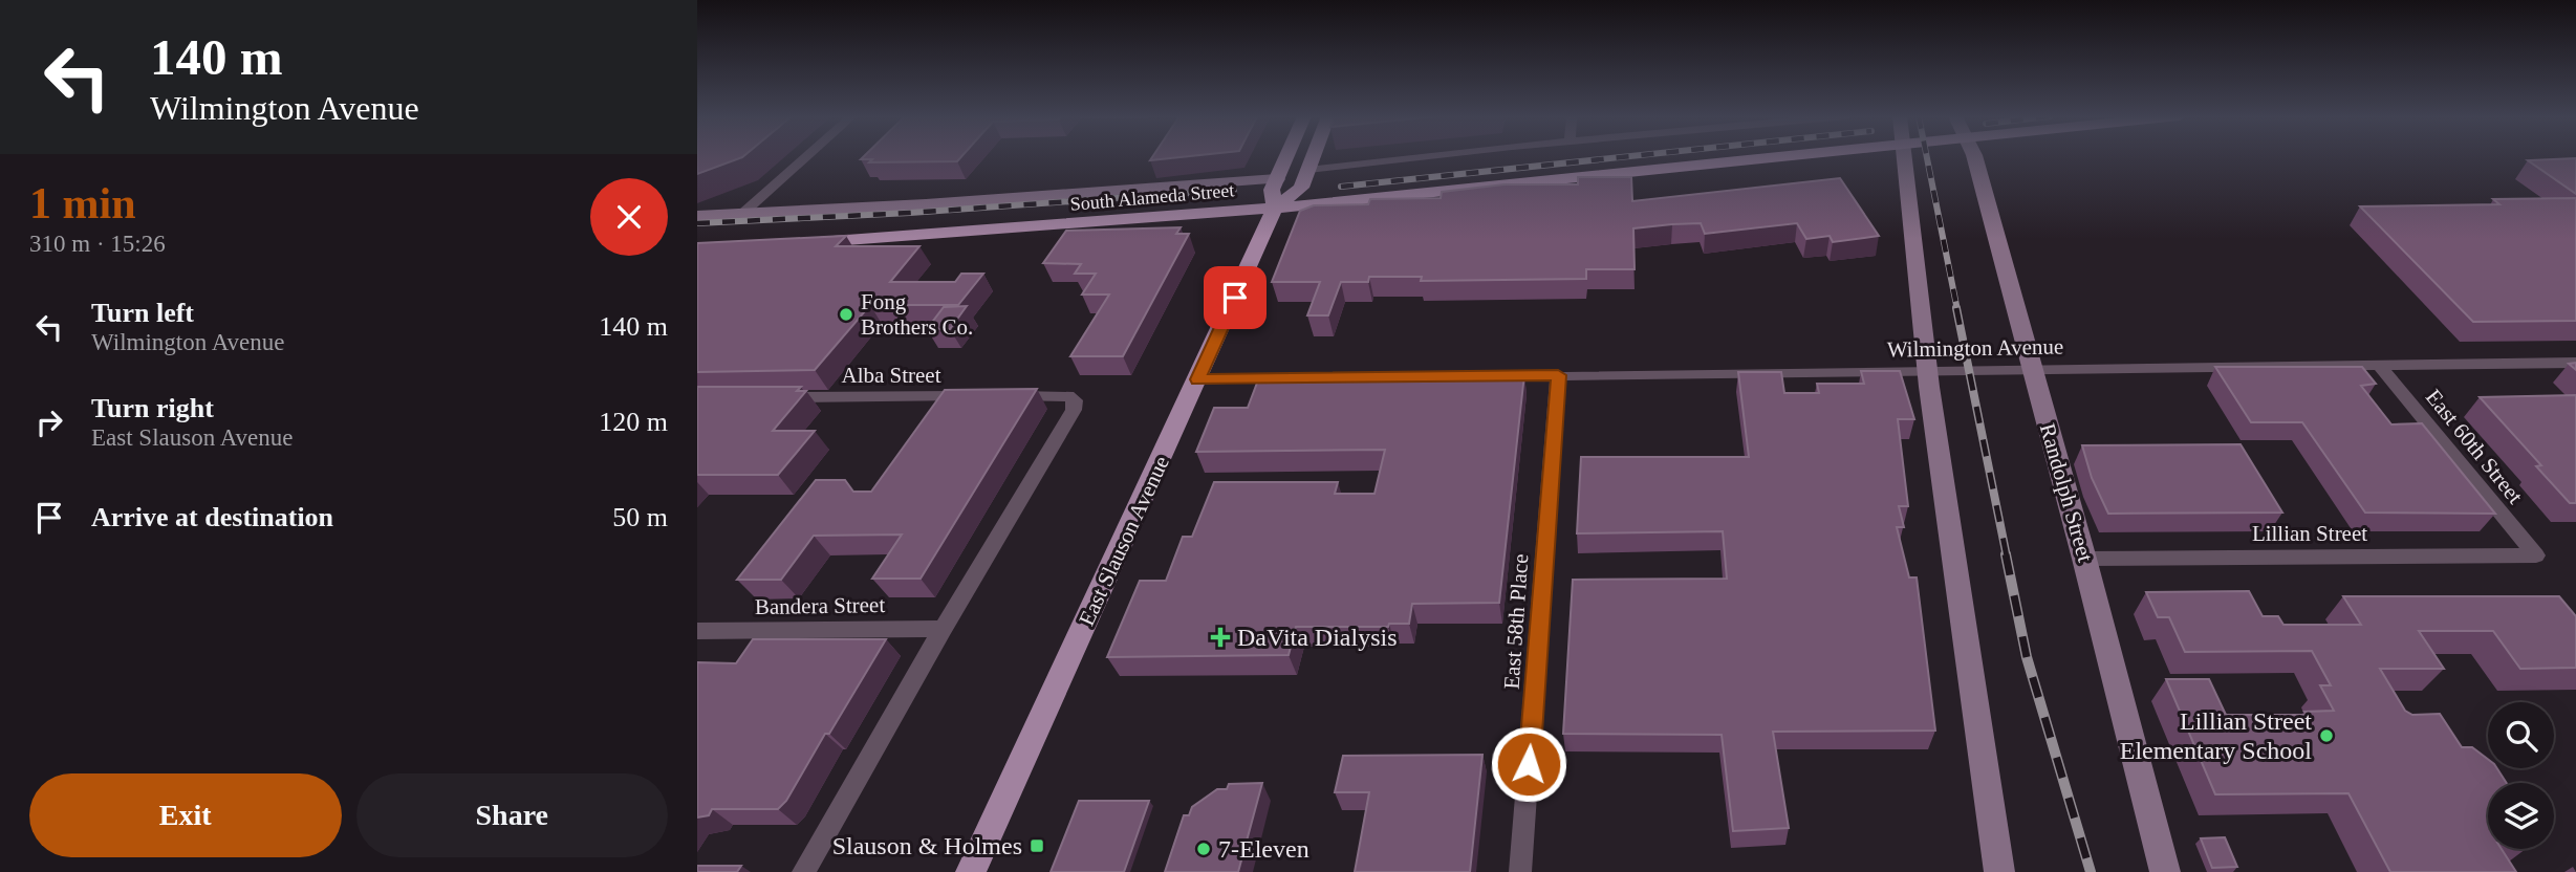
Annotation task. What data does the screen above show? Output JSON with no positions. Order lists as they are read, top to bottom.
{
  "streets": {
    "main road": ["South Alameda Street", "East Slauson Avenue"],
    "street": [
      "Wilmington Avenue",
      "Alba Street",
      "East 60th Street",
      "Randolph Street",
      "Lillian Street",
      "Bandera Street",
      "East 58th Place"
    ]
  },
  "crossings": [
    ["South Alameda Street", "East Slauson Avenue"],
    ["Wilmington Avenue", "East 60th Street"],
    ["Wilmington Avenue", "Randolph Street"],
    ["Wilmington Avenue", "East 58th Place"],
    ["East 60th Street", "Lillian Street"],
    ["Randolph Street", "Lillian Street"]
  ],
  "places": {
    "other": ["Fong Brothers Co.", "Lillian Street Elementary School", "7-Eleven"],
    "health": ["DaVita Dialysis"],
    "transit": ["Slauson & Holmes"]
  },
  "page": {
    "turn": ["140 m", "Wilmington Avenue"],
    "heading": ["1 min", "310 m · 15:26"],
    "list": [
      {
        "name": "Turn left",
        "note": "Wilmington Avenue",
        "value": "140 m"
      },
      {
        "name": "Turn right",
        "note": "East Slauson Avenue",
        "value": "120 m"
      },
      {
        "name": "Arrive at destination",
        "value": "50 m"
      }
    ],
    "buttons": ["Exit", "Share"]
  }
}
